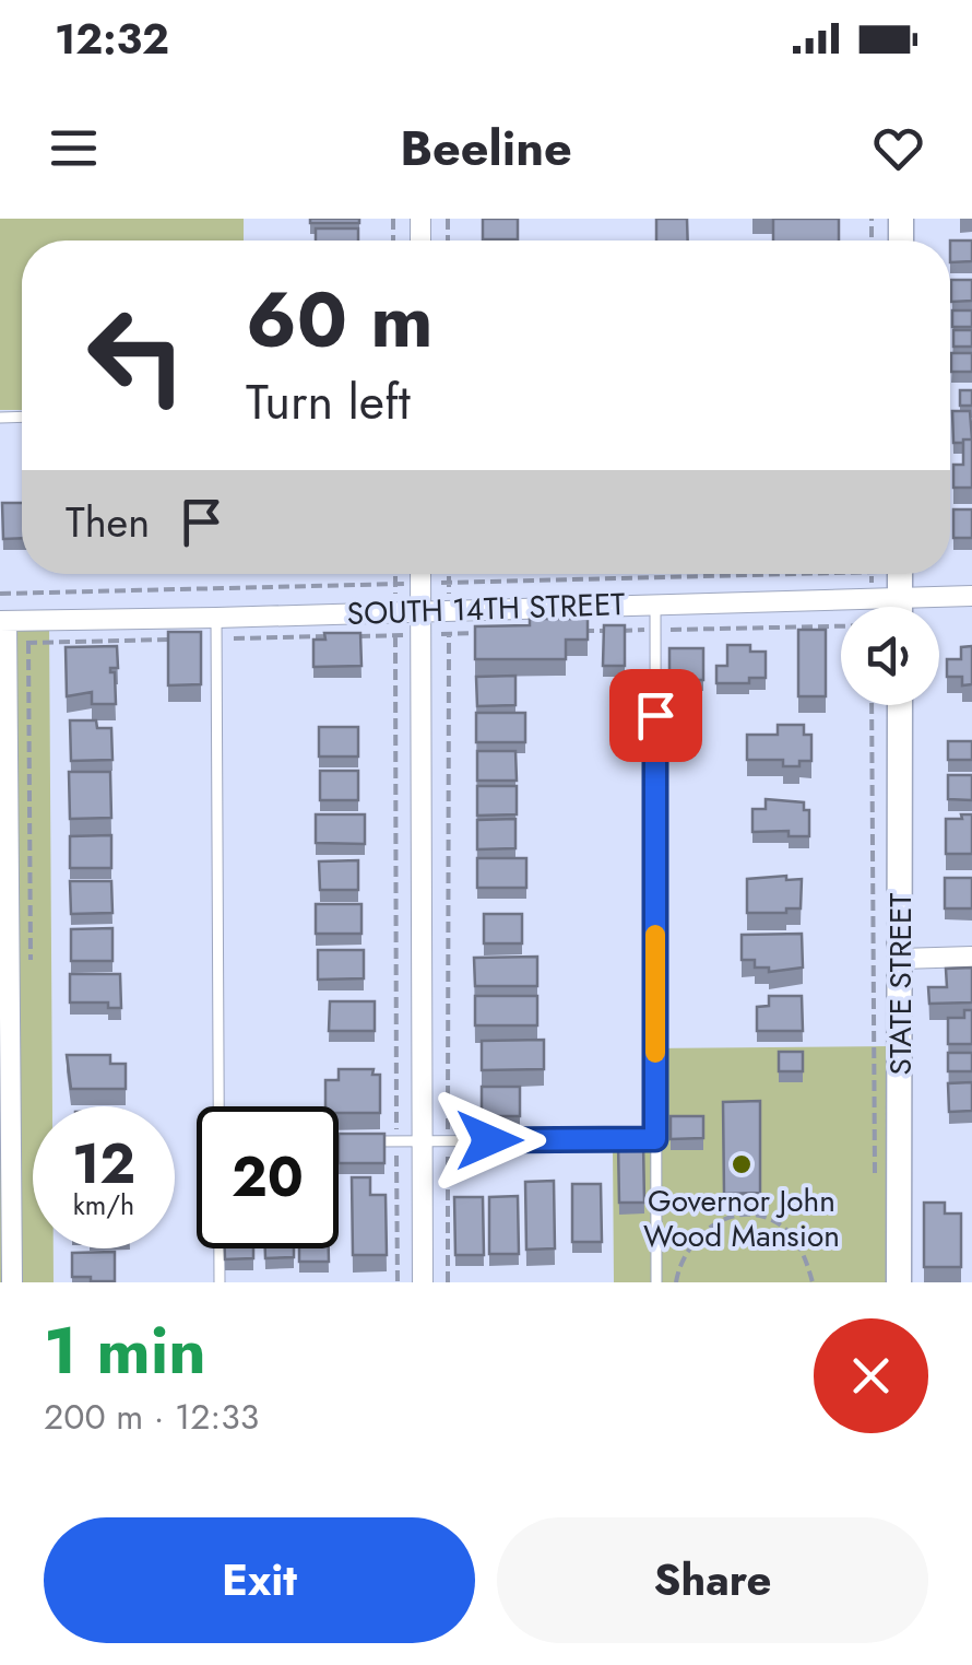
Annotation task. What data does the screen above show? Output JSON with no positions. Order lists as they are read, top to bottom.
{
  "streets": {
    "street": ["SOUTH 14TH STREET", "STATE STREET"]
  },
  "places": ["Governor John Wood Mansion"],
  "page": {
    "status": "12:32",
    "header": "Beeline",
    "turn": ["60 m", "Turn left"],
    "then": "Then",
    "speed": "12 km/h",
    "limit": "20",
    "heading": ["1 min", "200 m · 12:33"],
    "buttons": ["Exit", "Share"]
  }
}
